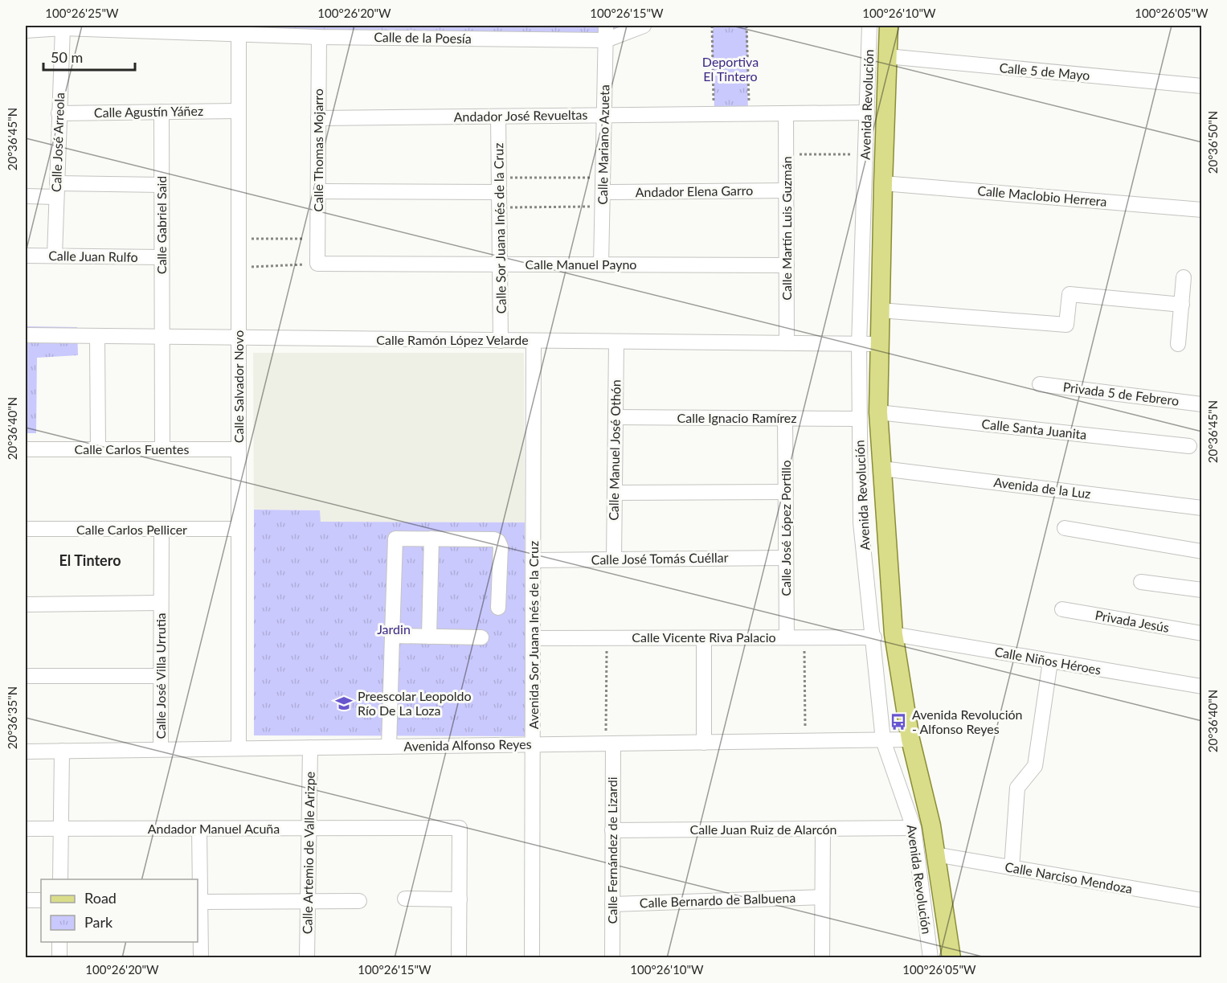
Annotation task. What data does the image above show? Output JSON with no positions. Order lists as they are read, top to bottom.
{
  "streets": {
    "main road": ["Avenida Revolución"],
    "street": [
      "Calle de la Poesía",
      "Calle 5 de Mayo",
      "Calle Agustín Yáñez",
      "Andador José Revueltas",
      "Calle José Arreola",
      "Calle Mariano Azueta",
      "Calle Thomas Mojarro",
      "Andador Elena Garro",
      "Calle Maclobio Herrera",
      "Calle Gabriel Said",
      "Calle Sor Juana Inés de la Cruz",
      "Calle Martín Luis Guzmán",
      "Calle Juan Rulfo",
      "Calle Manuel Payno",
      "Calle Ramón López Velarde",
      "Calle Salvador Novo",
      "Privada 5 de Febrero",
      "Calle Ignacio Ramírez",
      "Calle Santa Juanita",
      "Calle Carlos Fuentes",
      "Calle Manuel José Othón",
      "Avenida de la Luz",
      "Calle José López Portillo",
      "Calle Carlos Pellicer",
      "Calle José Tomás Cuéllar",
      "Privada Jesús",
      "Avenida Sor Juana Inés de la Cruz",
      "Calle Vicente Riva Palacio",
      "Calle Niños Héroes",
      "Calle José Villa Urrutia",
      "Avenida Alfonso Reyes",
      "Andador Manuel Acuña",
      "Calle Juan Ruiz de Alarcón",
      "Calle Fernández de Lizardi",
      "Calle Artemio de Valle Arizpe",
      "Calle Narciso Mendoza",
      "Calle Bernardo de Balbuena"
    ]
  },
  "crossings": [
    ["Calle de la Poesía", "Calle José Arreola"],
    ["Calle de la Poesía", "Calle Mariano Azueta"],
    ["Calle de la Poesía", "Calle Thomas Mojarro"],
    ["Calle de la Poesía", "Calle Salvador Novo"],
    ["Calle 5 de Mayo", "Avenida Revolución"],
    ["Avenida Revolución", "Andador José Revueltas"],
    ["Avenida Revolución", "Calle Maclobio Herrera"],
    ["Avenida Revolución", "Calle Ramón López Velarde"],
    ["Avenida Revolución", "Calle Ignacio Ramírez"],
    ["Avenida Revolución", "Calle Santa Juanita"],
    ["Avenida Revolución", "Avenida de la Luz"],
    ["Avenida Revolución", "Calle Vicente Riva Palacio"],
    ["Avenida Revolución", "Calle Niños Héroes"],
    ["Avenida Revolución", "Avenida Alfonso Reyes"],
    ["Avenida Revolución", "Calle Juan Ruiz de Alarcón"],
    ["Avenida Revolución", "Calle Narciso Mendoza"],
    ["Calle Agustín Yáñez", "Calle José Arreola"],
    ["Calle Agustín Yáñez", "Calle Gabriel Said"],
    ["Calle Agustín Yáñez", "Calle Salvador Novo"],
    ["Andador José Revueltas", "Calle Mariano Azueta"],
    ["Andador José Revueltas", "Calle Thomas Mojarro"],
    ["Andador José Revueltas", "Calle Sor Juana Inés de la Cruz"],
    ["Andador José Revueltas", "Calle Martín Luis Guzmán"],
    ["Calle José Arreola", "Calle Juan Rulfo"],
    ["Calle Mariano Azueta", "Andador Elena Garro"],
    ["Calle Mariano Azueta", "Calle Manuel Payno"],
    ["Calle Thomas Mojarro", "Calle Manuel Payno"],
    ["Andador Elena Garro", "Calle Martín Luis Guzmán"],
    ["Calle Gabriel Said", "Calle Juan Rulfo"],
    ["Calle Gabriel Said", "Calle Ramón López Velarde"],
    ["Calle Gabriel Said", "Calle Carlos Fuentes"],
    ["Calle Sor Juana Inés de la Cruz", "Calle Manuel Payno"],
    ["Calle Sor Juana Inés de la Cruz", "Calle Ramón López Velarde"],
    ["Calle Martín Luis Guzmán", "Calle Manuel Payno"],
    ["Calle Martín Luis Guzmán", "Calle Ramón López Velarde"],
    ["Calle Ramón López Velarde", "Calle Salvador Novo"],
    ["Calle Ramón López Velarde", "Calle Manuel José Othón"],
    ["Calle Ramón López Velarde", "Avenida Sor Juana Inés de la Cruz"],
    ["Calle Salvador Novo", "Calle Carlos Fuentes"],
    ["Calle Salvador Novo", "Calle Carlos Pellicer"],
    ["Calle Salvador Novo", "Avenida Alfonso Reyes"],
    ["Calle Ignacio Ramírez", "Calle Manuel José Othón"],
    ["Calle Ignacio Ramírez", "Calle José López Portillo"],
    ["Calle Manuel José Othón", "Calle José Tomás Cuéllar"],
    ["Calle José López Portillo", "Calle José Tomás Cuéllar"],
    ["Calle José López Portillo", "Calle Vicente Riva Palacio"],
    ["Calle Carlos Pellicer", "Calle José Villa Urrutia"],
    ["Calle José Tomás Cuéllar", "Avenida Sor Juana Inés de la Cruz"],
    ["Avenida Sor Juana Inés de la Cruz", "Calle Vicente Riva Palacio"],
    ["Avenida Sor Juana Inés de la Cruz", "Avenida Alfonso Reyes"],
    ["Calle José Villa Urrutia", "Avenida Alfonso Reyes"],
    ["Avenida Alfonso Reyes", "Calle Fernández de Lizardi"],
    ["Avenida Alfonso Reyes", "Calle Artemio de Valle Arizpe"],
    ["Andador Manuel Acuña", "Calle Artemio de Valle Arizpe"],
    ["Calle Juan Ruiz de Alarcón", "Calle Fernández de Lizardi"],
    ["Calle Fernández de Lizardi", "Calle Bernardo de Balbuena"]
  ],
  "districts": ["El Tintero"],
  "parks": ["Deportiva El Tintero", "Jardin"],
  "places": {
    "school or university": ["Preescolar Leopoldo Río De La Loza"],
    "bus stop": ["Avenida Revolución - Alfonso Reyes"]
  },
  "legend": ["Road", "Park"],
  "scale_bar": "50 m",
  "coordinates": [
    "100°26'25\"W",
    "100°26'20\"W",
    "100°26'15\"W",
    "100°26'10\"W",
    "100°26'05\"W",
    "20°36'45\"N",
    "20°36'50\"N",
    "20°36'40\"N",
    "20°36'35\"N"
  ]
}
